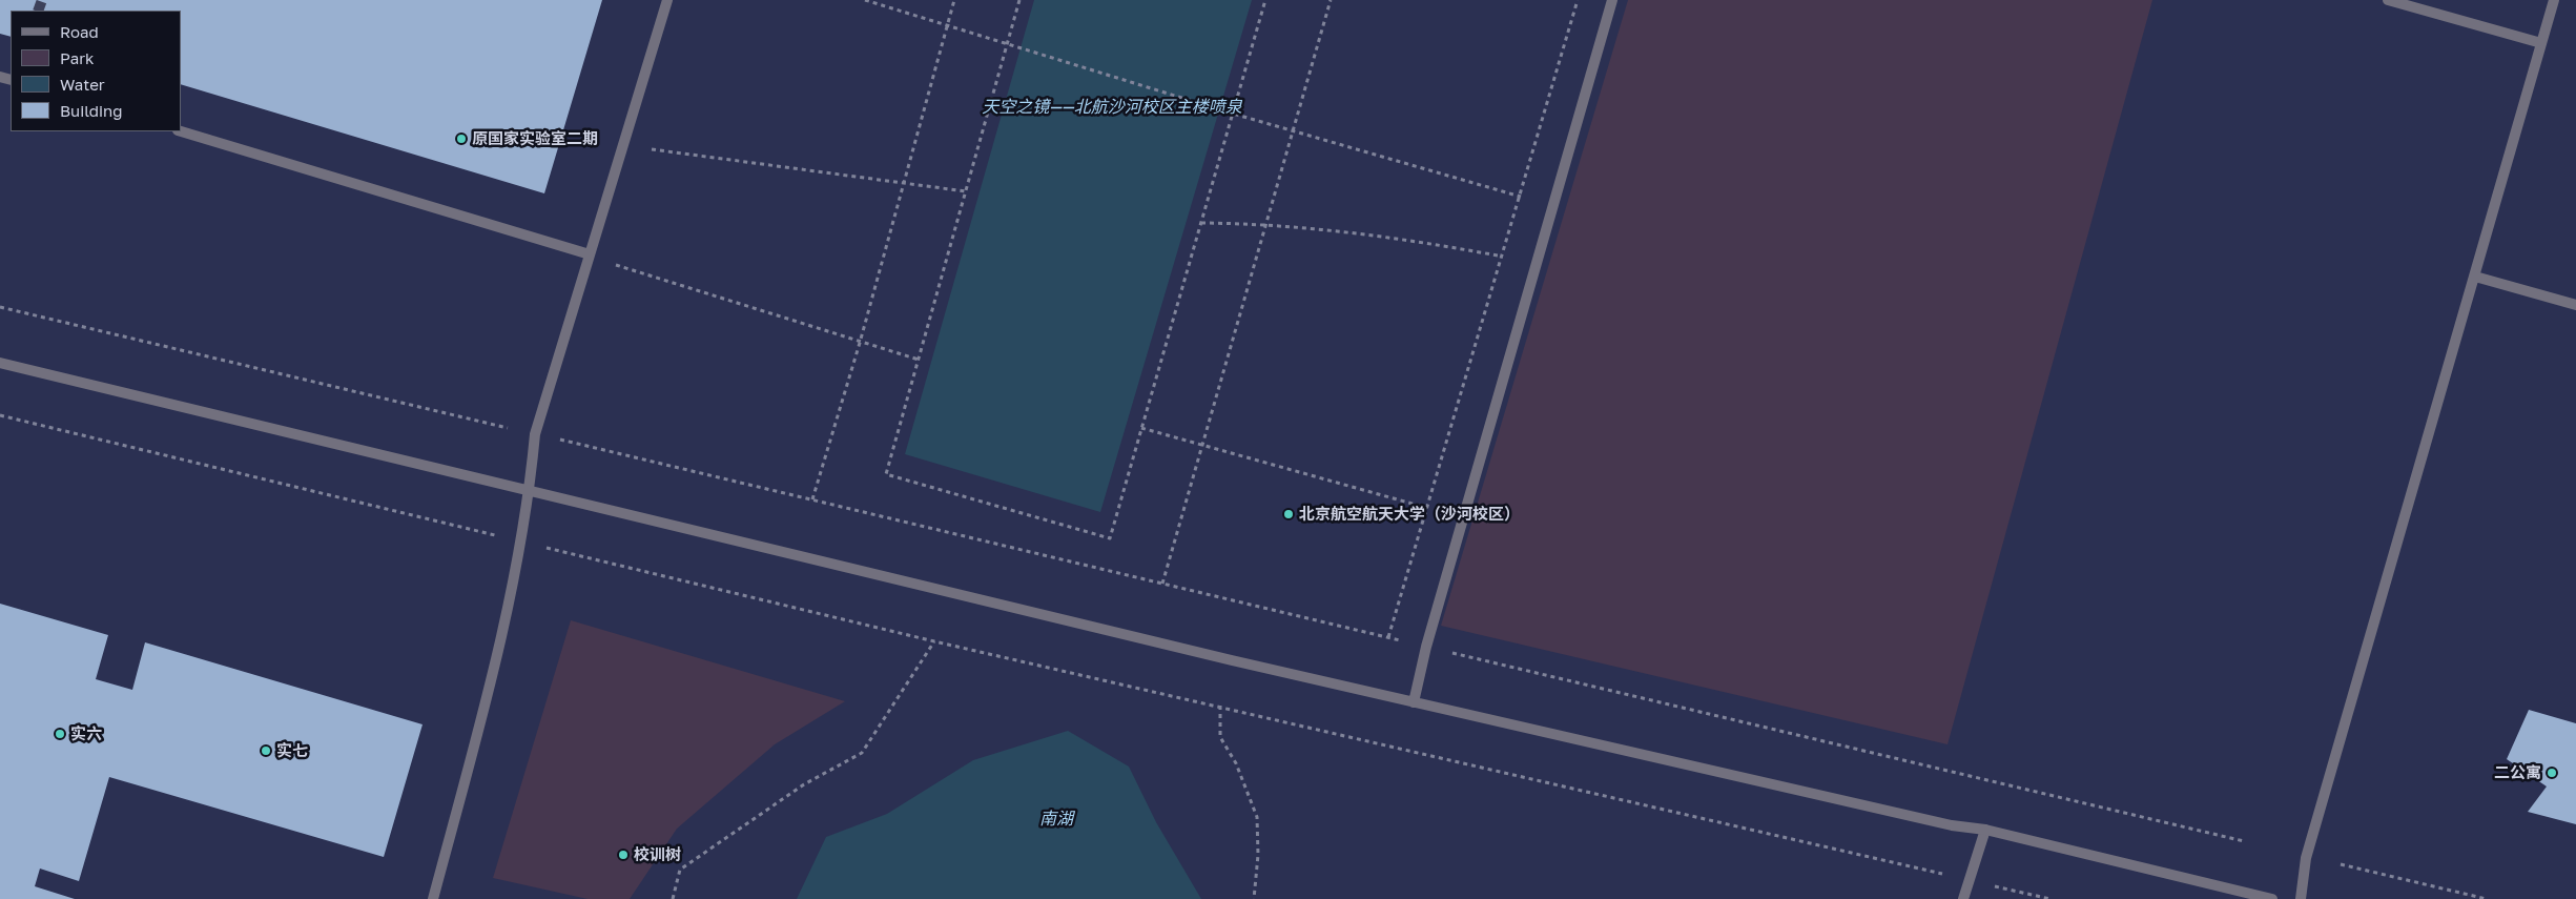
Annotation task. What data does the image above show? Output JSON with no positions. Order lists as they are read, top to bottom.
{
  "water": ["天空之镜——北航沙河校区主楼喷泉", "南湖"],
  "places": [
    "原国家实验室二期",
    "北京航空航天大学（沙河校区）",
    "实六",
    "实七",
    "二公寓",
    "校训树"
  ],
  "legend": [
    "Road",
    "Park",
    "Water",
    "Building"
  ]
}
